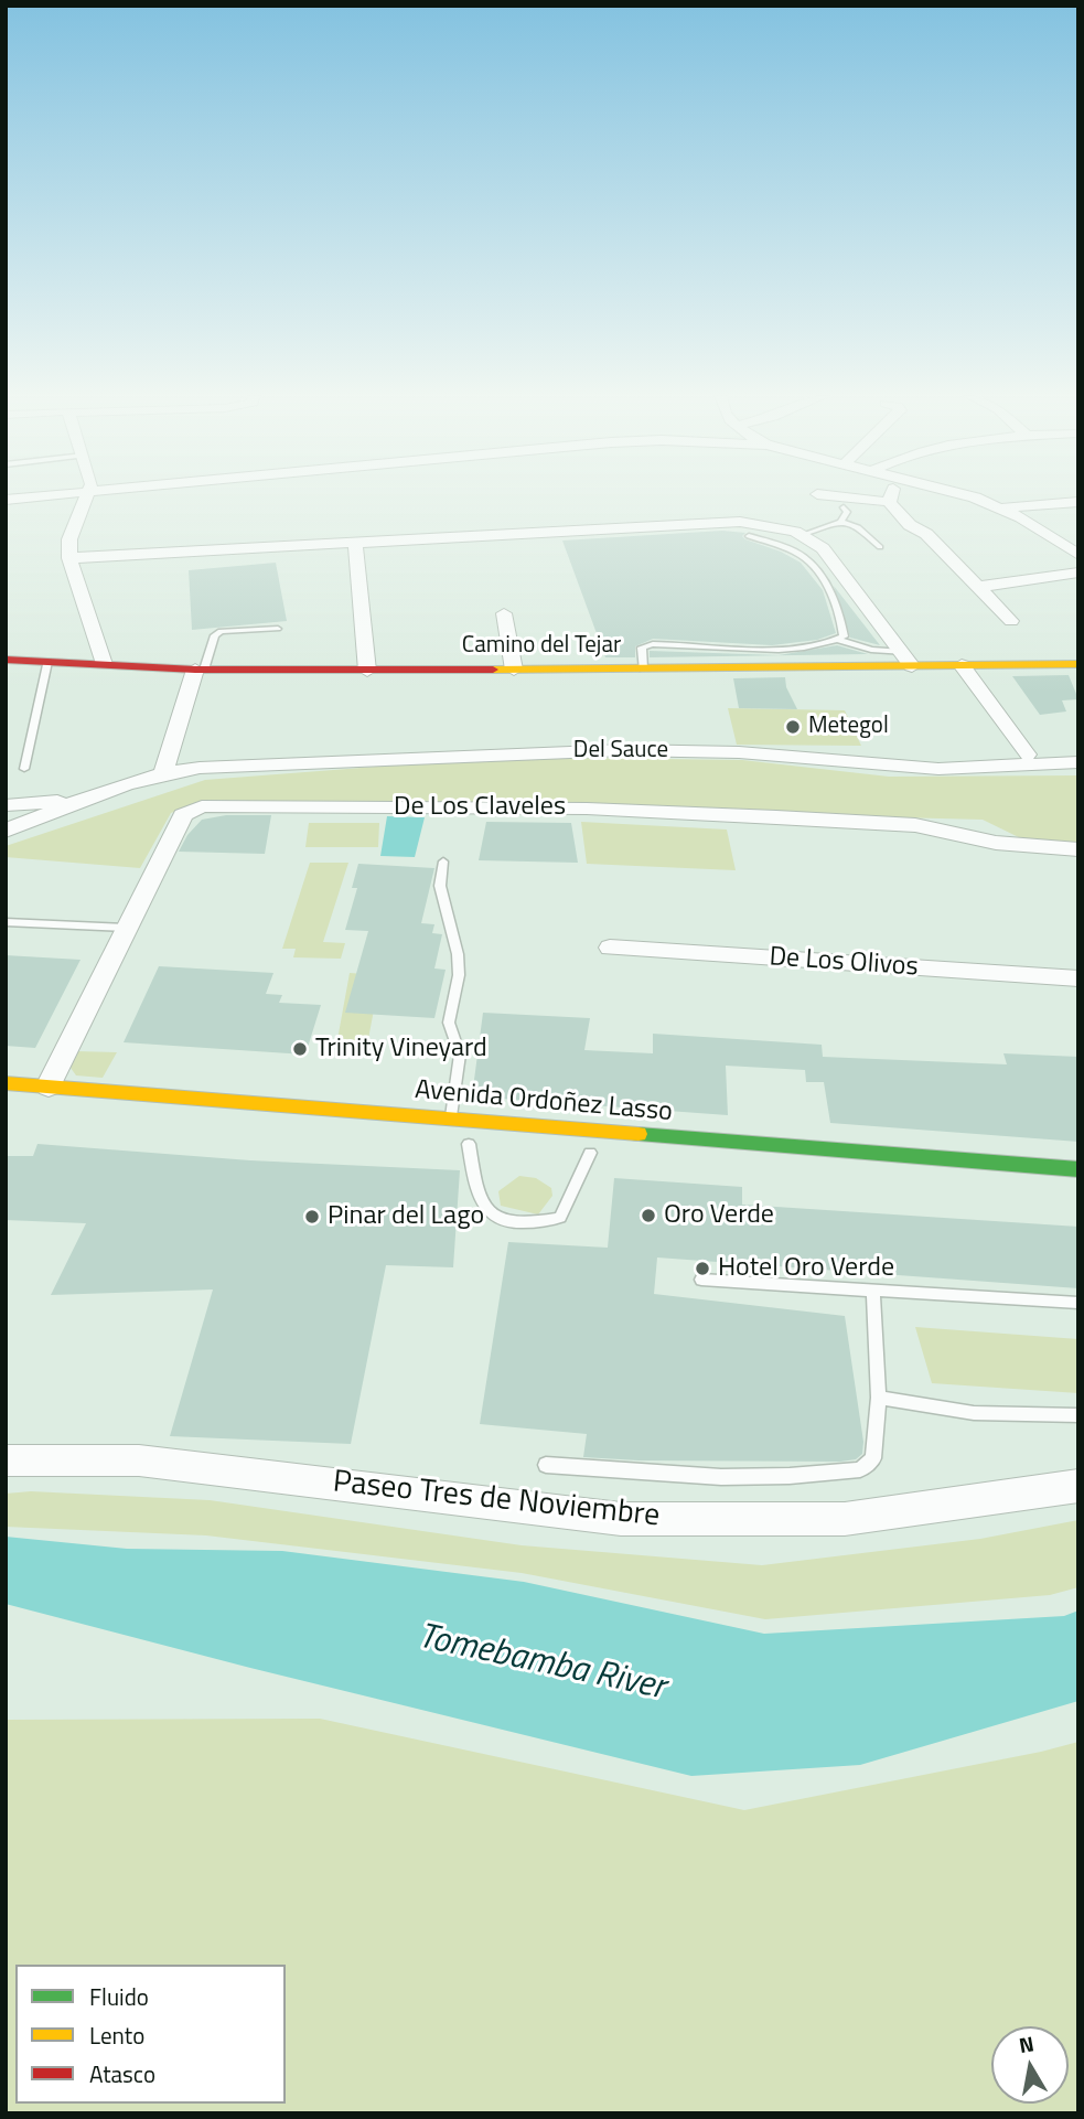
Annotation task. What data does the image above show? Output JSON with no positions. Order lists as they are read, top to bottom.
{
  "streets": {
    "street": [
      "Camino del Tejar",
      "Del Sauce",
      "De Los Claveles",
      "De Los Olivos",
      "Avenida Ordoñez Lasso",
      "Paseo Tres de Noviembre"
    ]
  },
  "crossings": [
    ["De Los Claveles", "Avenida Ordoñez Lasso"]
  ],
  "water": ["Tomebamba River"],
  "places": [
    "Metegol",
    "Trinity Vineyard",
    "Oro Verde",
    "Pinar del Lago",
    "Hotel Oro Verde"
  ],
  "legend": ["Fluido", "Lento", "Atasco"],
  "north": "top"
}
